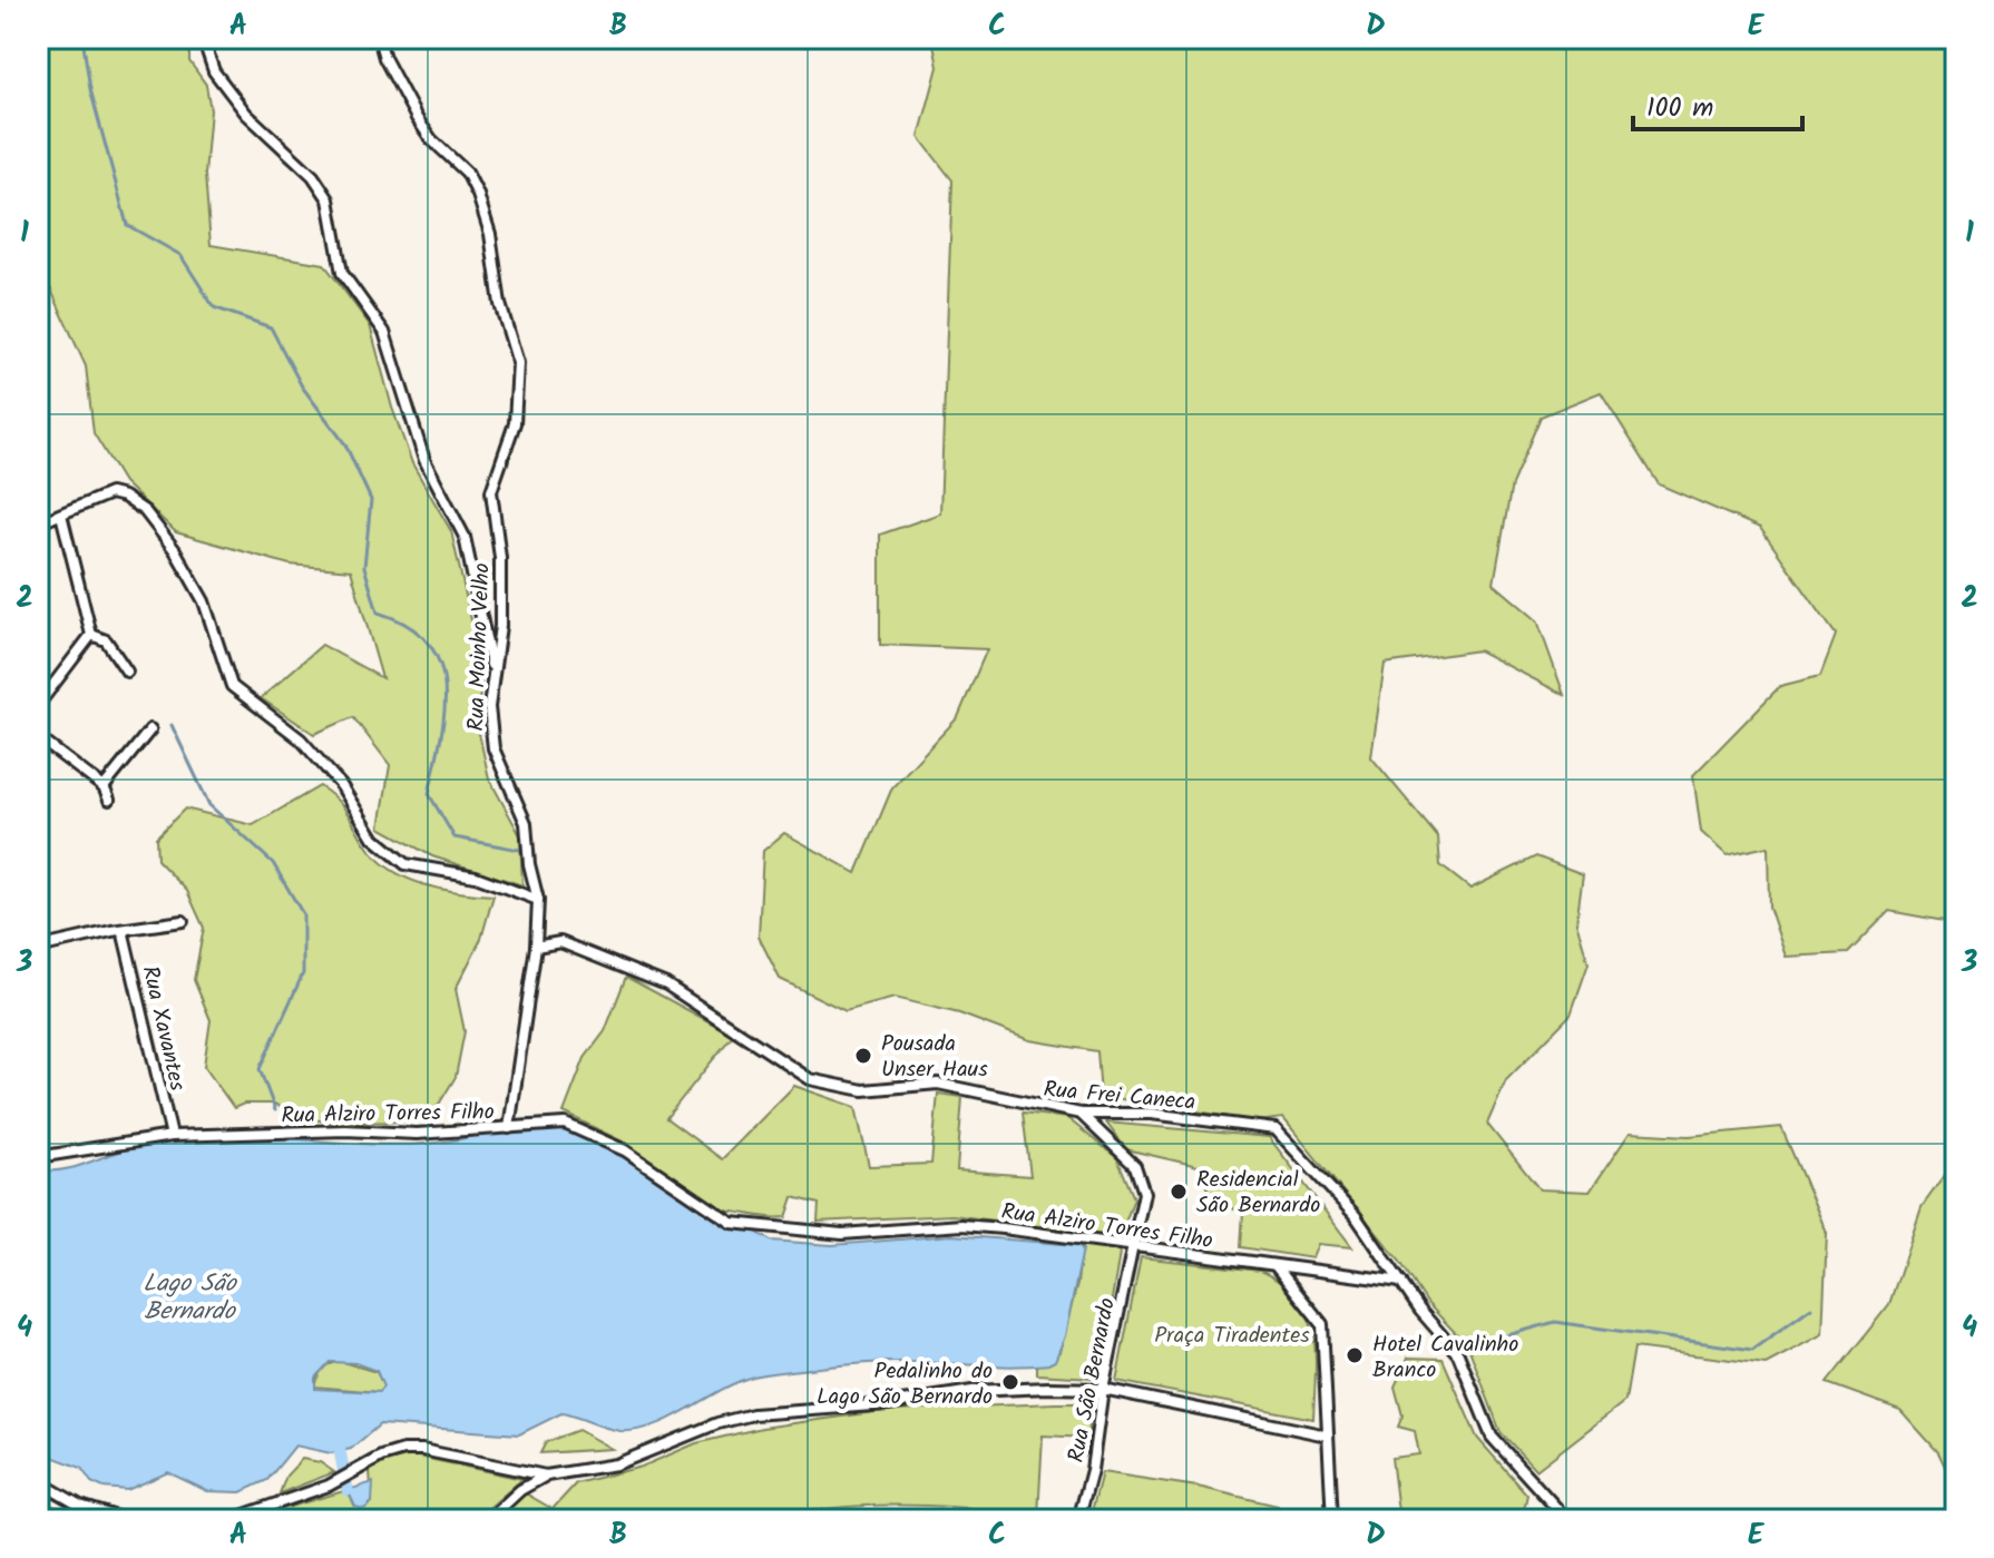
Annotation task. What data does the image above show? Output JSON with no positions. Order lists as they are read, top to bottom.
{
  "streets": {
    "street": [
      "Rua Moinho Velho",
      "Rua Xavantes",
      "Rua Frei Caneca",
      "Rua Alziro Torres Filho",
      "Rua São Bernardo"
    ]
  },
  "crossings": [
    ["Rua Moinho Velho", "Rua Frei Caneca"],
    ["Rua Moinho Velho", "Rua Alziro Torres Filho"],
    ["Rua Xavantes", "Rua Alziro Torres Filho"],
    ["Rua Frei Caneca", "Rua Alziro Torres Filho"],
    ["Rua Frei Caneca", "Rua São Bernardo"],
    ["Rua Alziro Torres Filho", "Rua São Bernardo"]
  ],
  "water": ["Lago São Bernardo"],
  "parks": ["Praça Tiradentes"],
  "places": [
    "Pousada Unser Haus",
    "Residencial São Bernardo",
    "Hotel Cavalinho Branco",
    "Pedalinho do Lago São Bernardo"
  ],
  "scale_bar": "100 m",
  "grid": {
    "columns": [
      "A",
      "B",
      "C",
      "D",
      "E"
    ],
    "rows": [
      "1",
      "2",
      "3",
      "4"
    ]
  }
}
